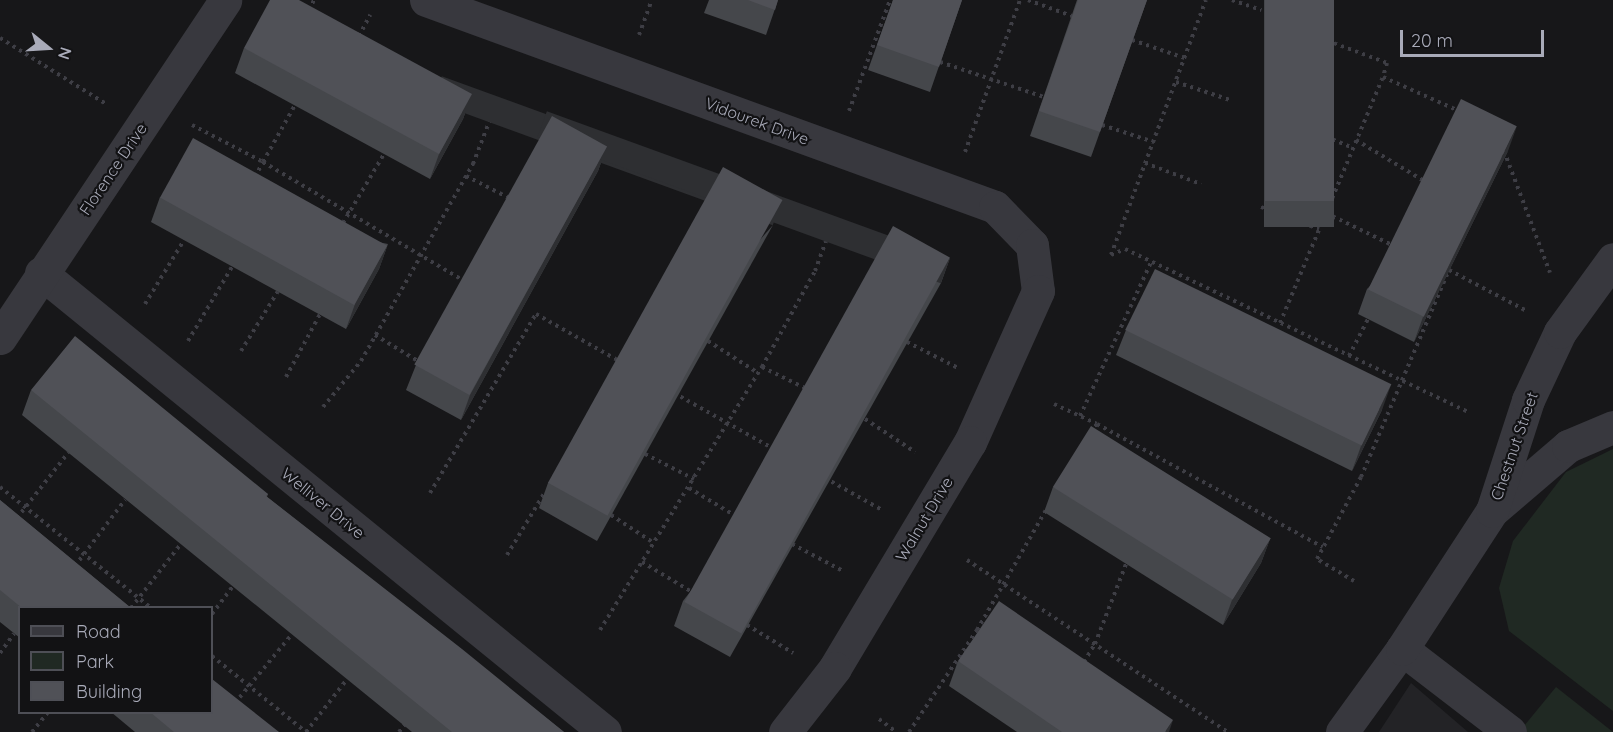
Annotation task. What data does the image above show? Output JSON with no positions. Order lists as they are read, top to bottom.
{
  "streets": {
    "street": [
      "Vidourek Drive",
      "Florence Drive",
      "Chestnut Street",
      "Welliver Drive",
      "Walnut Drive"
    ]
  },
  "crossings": [
    ["Vidourek Drive", "Walnut Drive"],
    ["Florence Drive", "Welliver Drive"]
  ],
  "legend": ["Road", "Park", "Building"],
  "scale_bar": "20 m",
  "north": "right"
}
